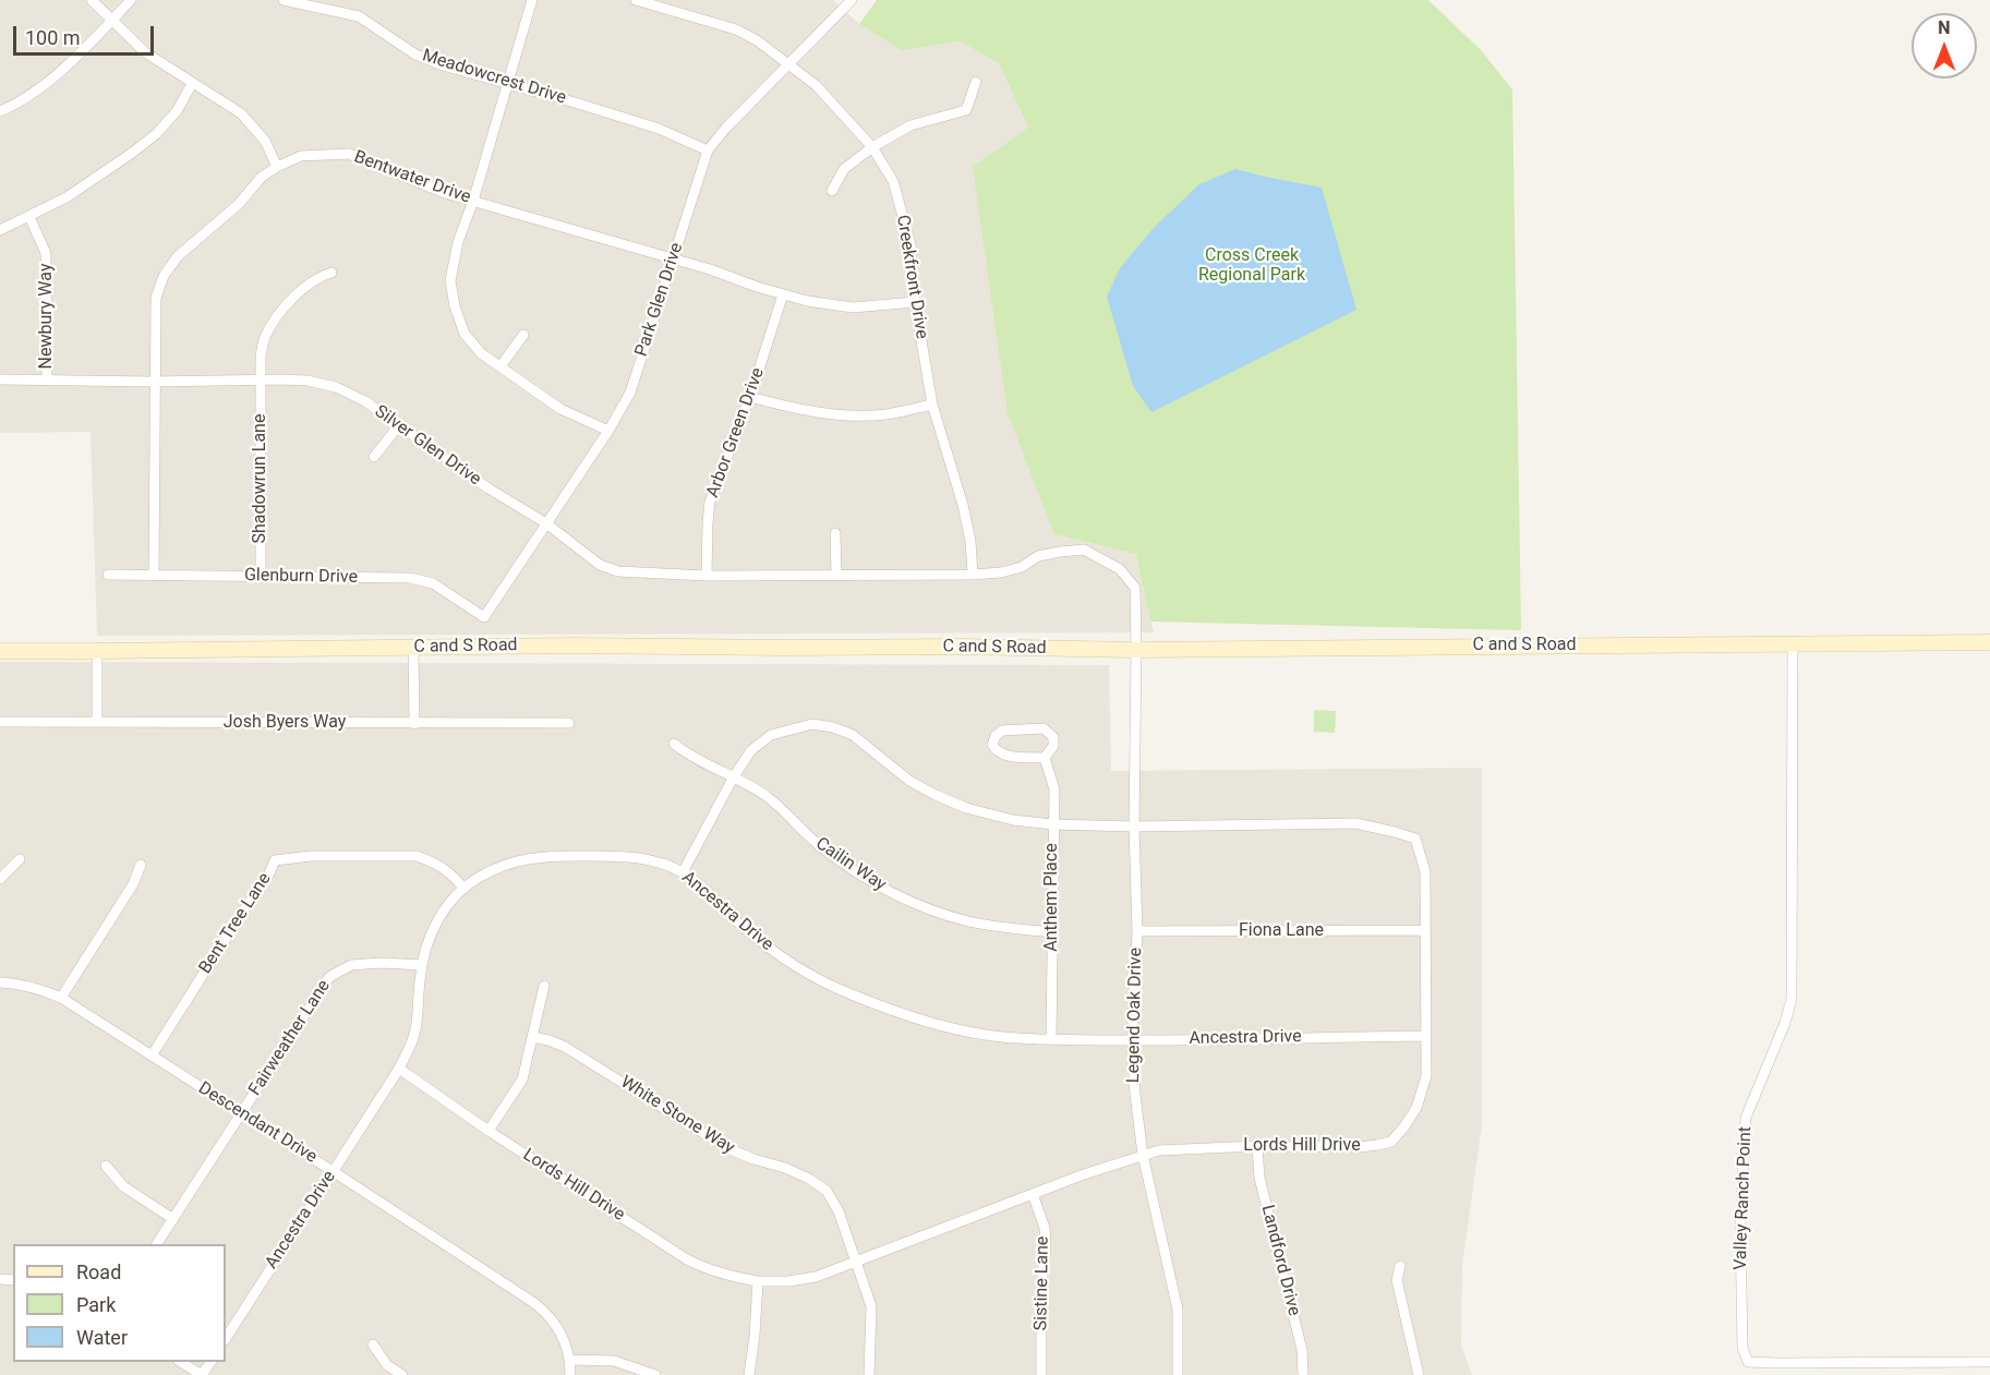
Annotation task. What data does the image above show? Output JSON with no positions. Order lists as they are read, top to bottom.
{
  "streets": {
    "main road": ["C and S Road"],
    "street": [
      "Meadowcrest Drive",
      "Bentwater Drive",
      "Creekfront Drive",
      "Park Glen Drive",
      "Newbury Way",
      "Arbor Green Drive",
      "Silver Glen Drive",
      "Shadowrun Lane",
      "Glenburn Drive",
      "Josh Byers Way",
      "Cailin Way",
      "Anthem Place",
      "Ancestra Drive",
      "Bent Tree Lane",
      "Fiona Lane",
      "Legend Oak Drive",
      "Fairweather Lane",
      "White Stone Way",
      "Descendant Drive",
      "Lords Hill Drive",
      "Valley Ranch Point",
      "Landford Drive",
      "Sistine Lane"
    ]
  },
  "crossings": [
    ["Meadowcrest Drive", "Park Glen Drive"],
    ["Bentwater Drive", "Creekfront Drive"],
    ["Bentwater Drive", "Park Glen Drive"],
    ["Bentwater Drive", "Arbor Green Drive"],
    ["Bentwater Drive", "Silver Glen Drive"],
    ["Bentwater Drive", "Glenburn Drive"],
    ["Creekfront Drive", "Park Glen Drive"],
    ["Creekfront Drive", "Silver Glen Drive"],
    ["Park Glen Drive", "Silver Glen Drive"],
    ["Park Glen Drive", "Glenburn Drive"],
    ["Newbury Way", "Silver Glen Drive"],
    ["Arbor Green Drive", "Silver Glen Drive"],
    ["Silver Glen Drive", "Shadowrun Lane"],
    ["Silver Glen Drive", "C and S Road"],
    ["Silver Glen Drive", "Legend Oak Drive"],
    ["Shadowrun Lane", "Glenburn Drive"],
    ["C and S Road", "Legend Oak Drive"],
    ["C and S Road", "Valley Ranch Point"],
    ["Cailin Way", "Anthem Place"],
    ["Anthem Place", "Ancestra Drive"],
    ["Ancestra Drive", "Bent Tree Lane"],
    ["Ancestra Drive", "Legend Oak Drive"],
    ["Ancestra Drive", "Fairweather Lane"],
    ["Ancestra Drive", "Descendant Drive"],
    ["Ancestra Drive", "Lords Hill Drive"],
    ["Bent Tree Lane", "Descendant Drive"],
    ["Fiona Lane", "Legend Oak Drive"],
    ["Fiona Lane", "Lords Hill Drive"],
    ["Legend Oak Drive", "Lords Hill Drive"],
    ["Fairweather Lane", "Descendant Drive"],
    ["White Stone Way", "Lords Hill Drive"],
    ["Lords Hill Drive", "Landford Drive"],
    ["Lords Hill Drive", "Sistine Lane"]
  ],
  "parks": ["Cross Creek Regional Park"],
  "legend": ["Road", "Park", "Water"],
  "scale_bar": "100 m",
  "north": "top"
}
